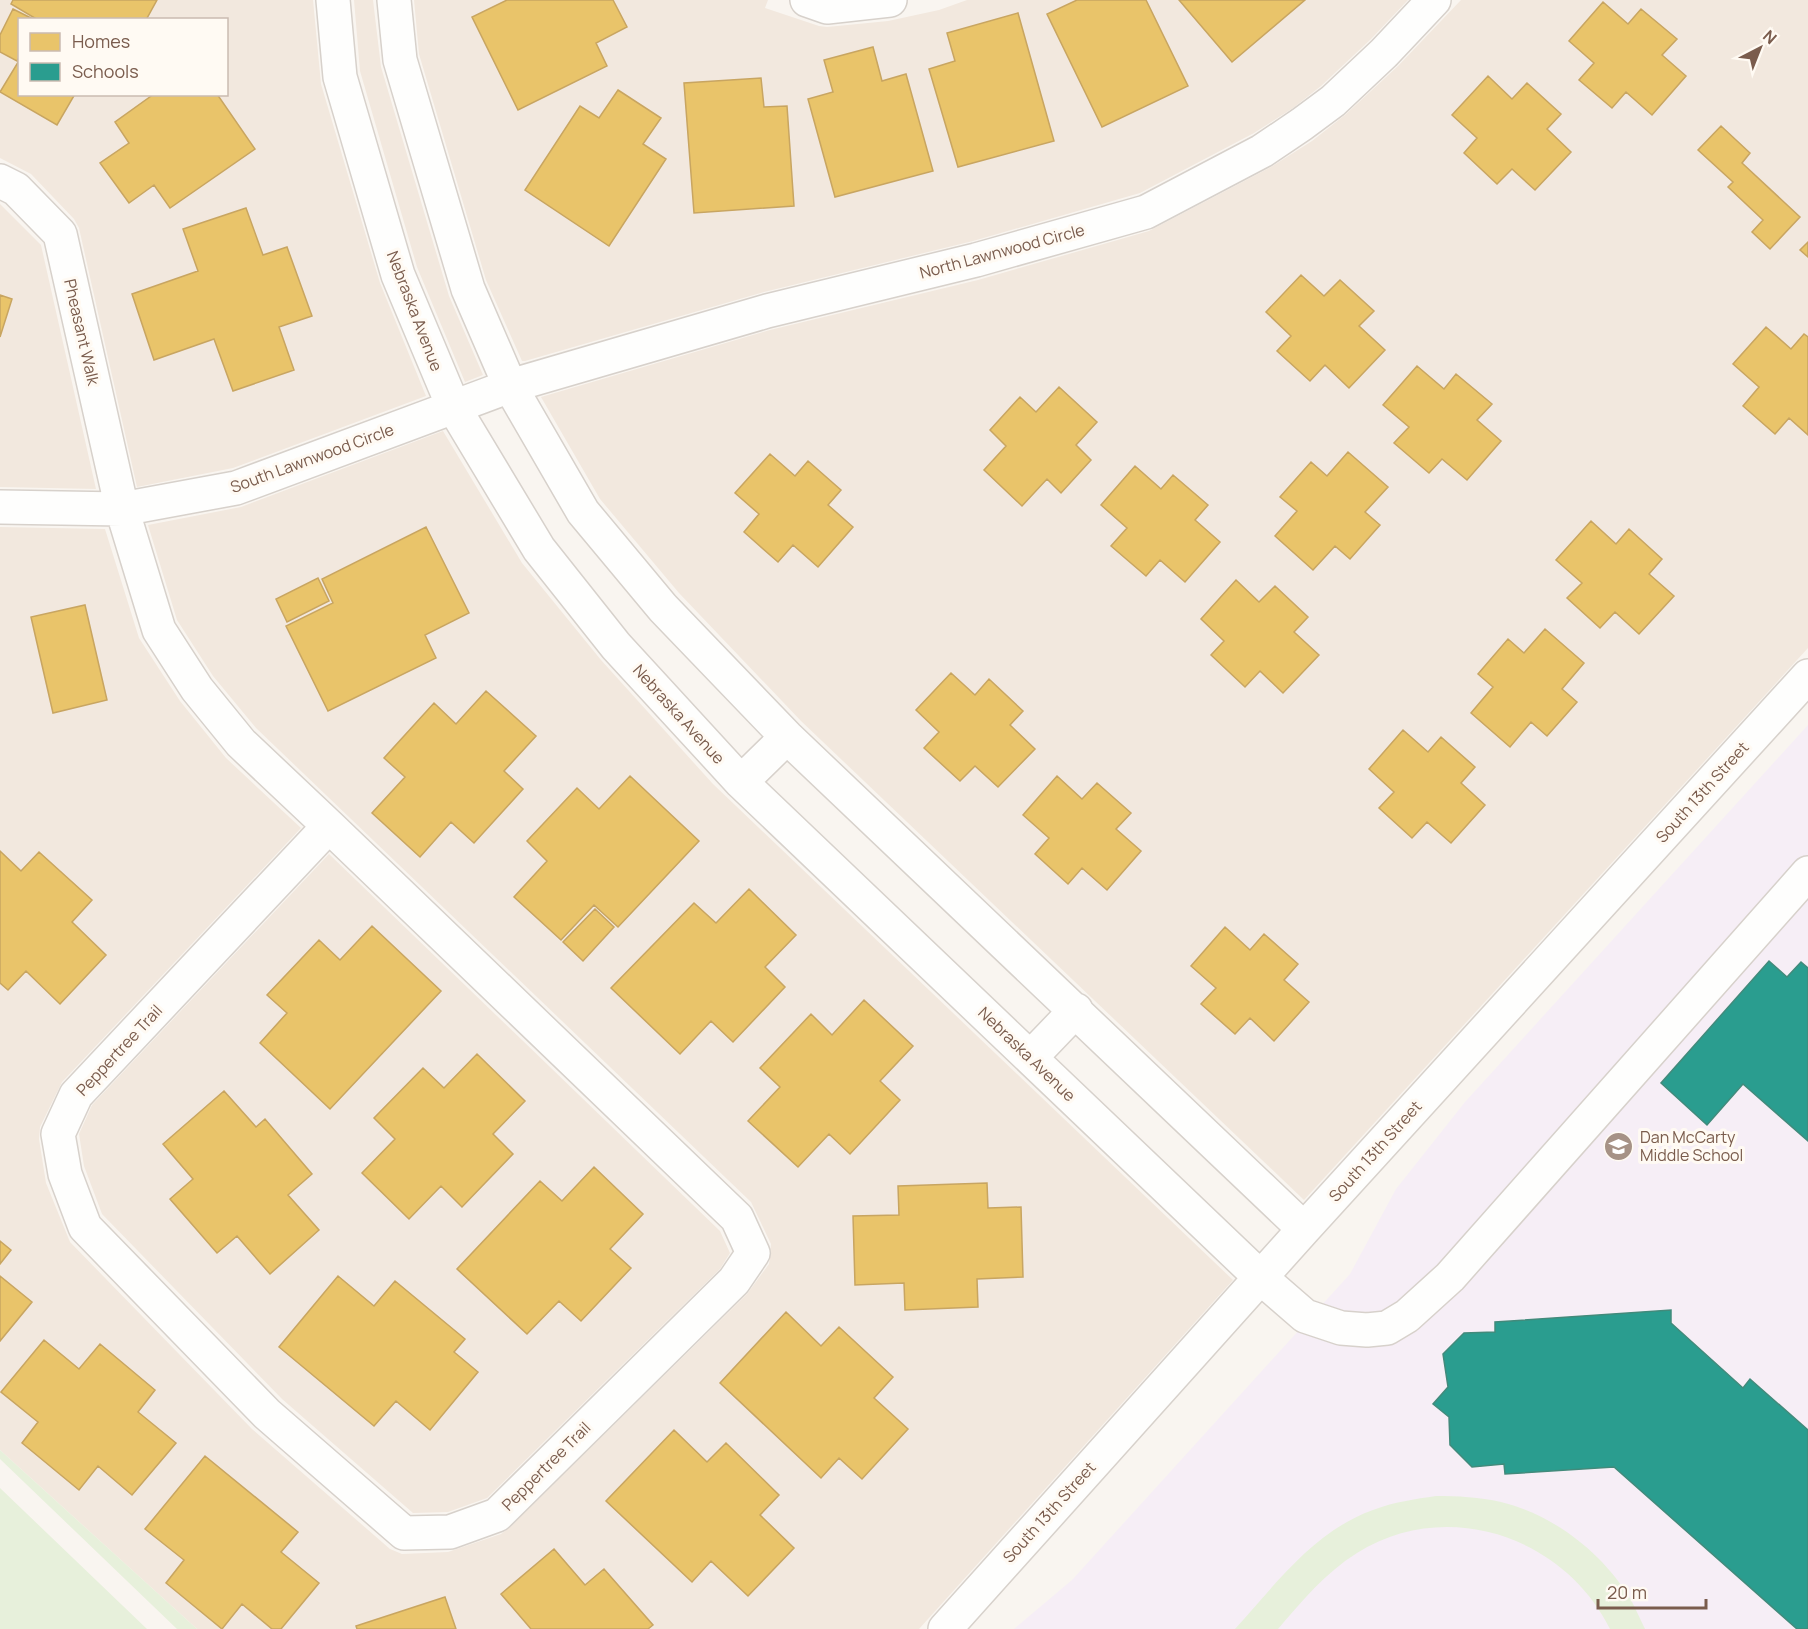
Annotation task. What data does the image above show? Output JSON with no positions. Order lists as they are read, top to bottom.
{
  "streets": {
    "street": [
      "North Lawnwood Circle",
      "Nebraska Avenue",
      "Pheasant Walk",
      "South Lawnwood Circle",
      "South 13th Street",
      "Peppertree Trail"
    ]
  },
  "crossings": [
    ["North Lawnwood Circle", "South Lawnwood Circle"],
    ["Nebraska Avenue", "South Lawnwood Circle"],
    ["Nebraska Avenue", "South 13th Street"],
    ["Pheasant Walk", "South Lawnwood Circle"],
    ["Pheasant Walk", "Peppertree Trail"],
    ["South Lawnwood Circle", "Peppertree Trail"]
  ],
  "places": {
    "school or university": ["Dan McCarty Middle School"]
  },
  "legend": ["Homes", "Schools"],
  "scale_bar": "20 m",
  "north": "top right"
}
